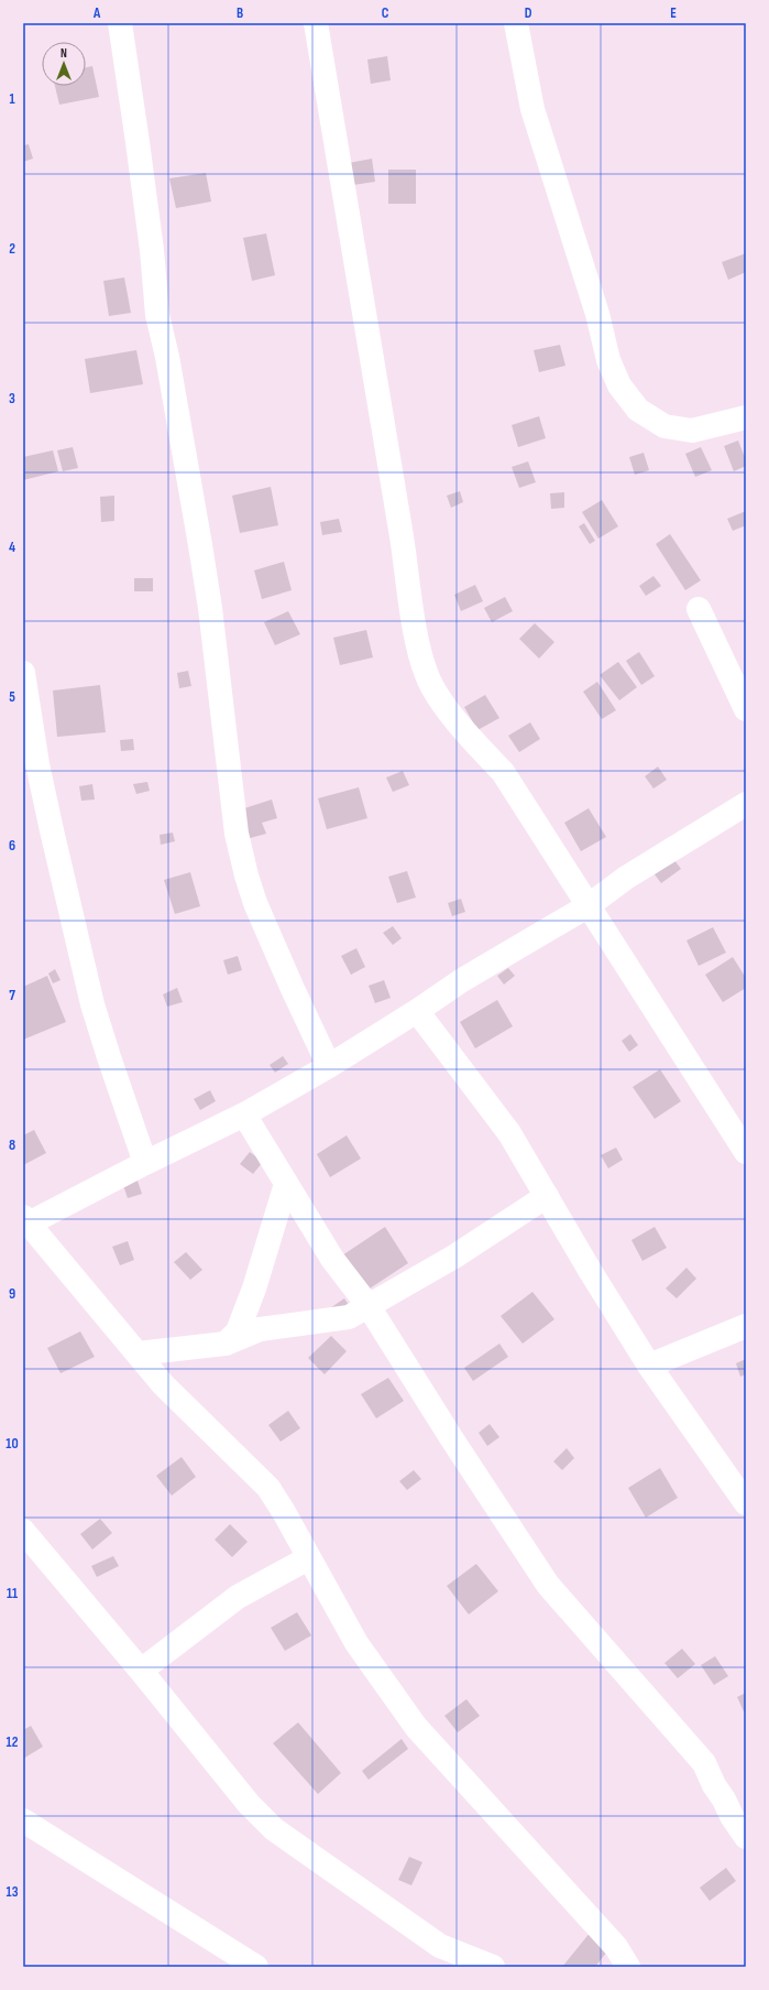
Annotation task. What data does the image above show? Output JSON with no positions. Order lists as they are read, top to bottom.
{
  "north": "top",
  "grid": {
    "columns": [
      "A",
      "B",
      "C",
      "D",
      "E"
    ],
    "rows": [
      "1",
      "2",
      "3",
      "4",
      "5",
      "6",
      "7",
      "8",
      "9",
      "10",
      "11",
      "12",
      "13"
    ]
  }
}
